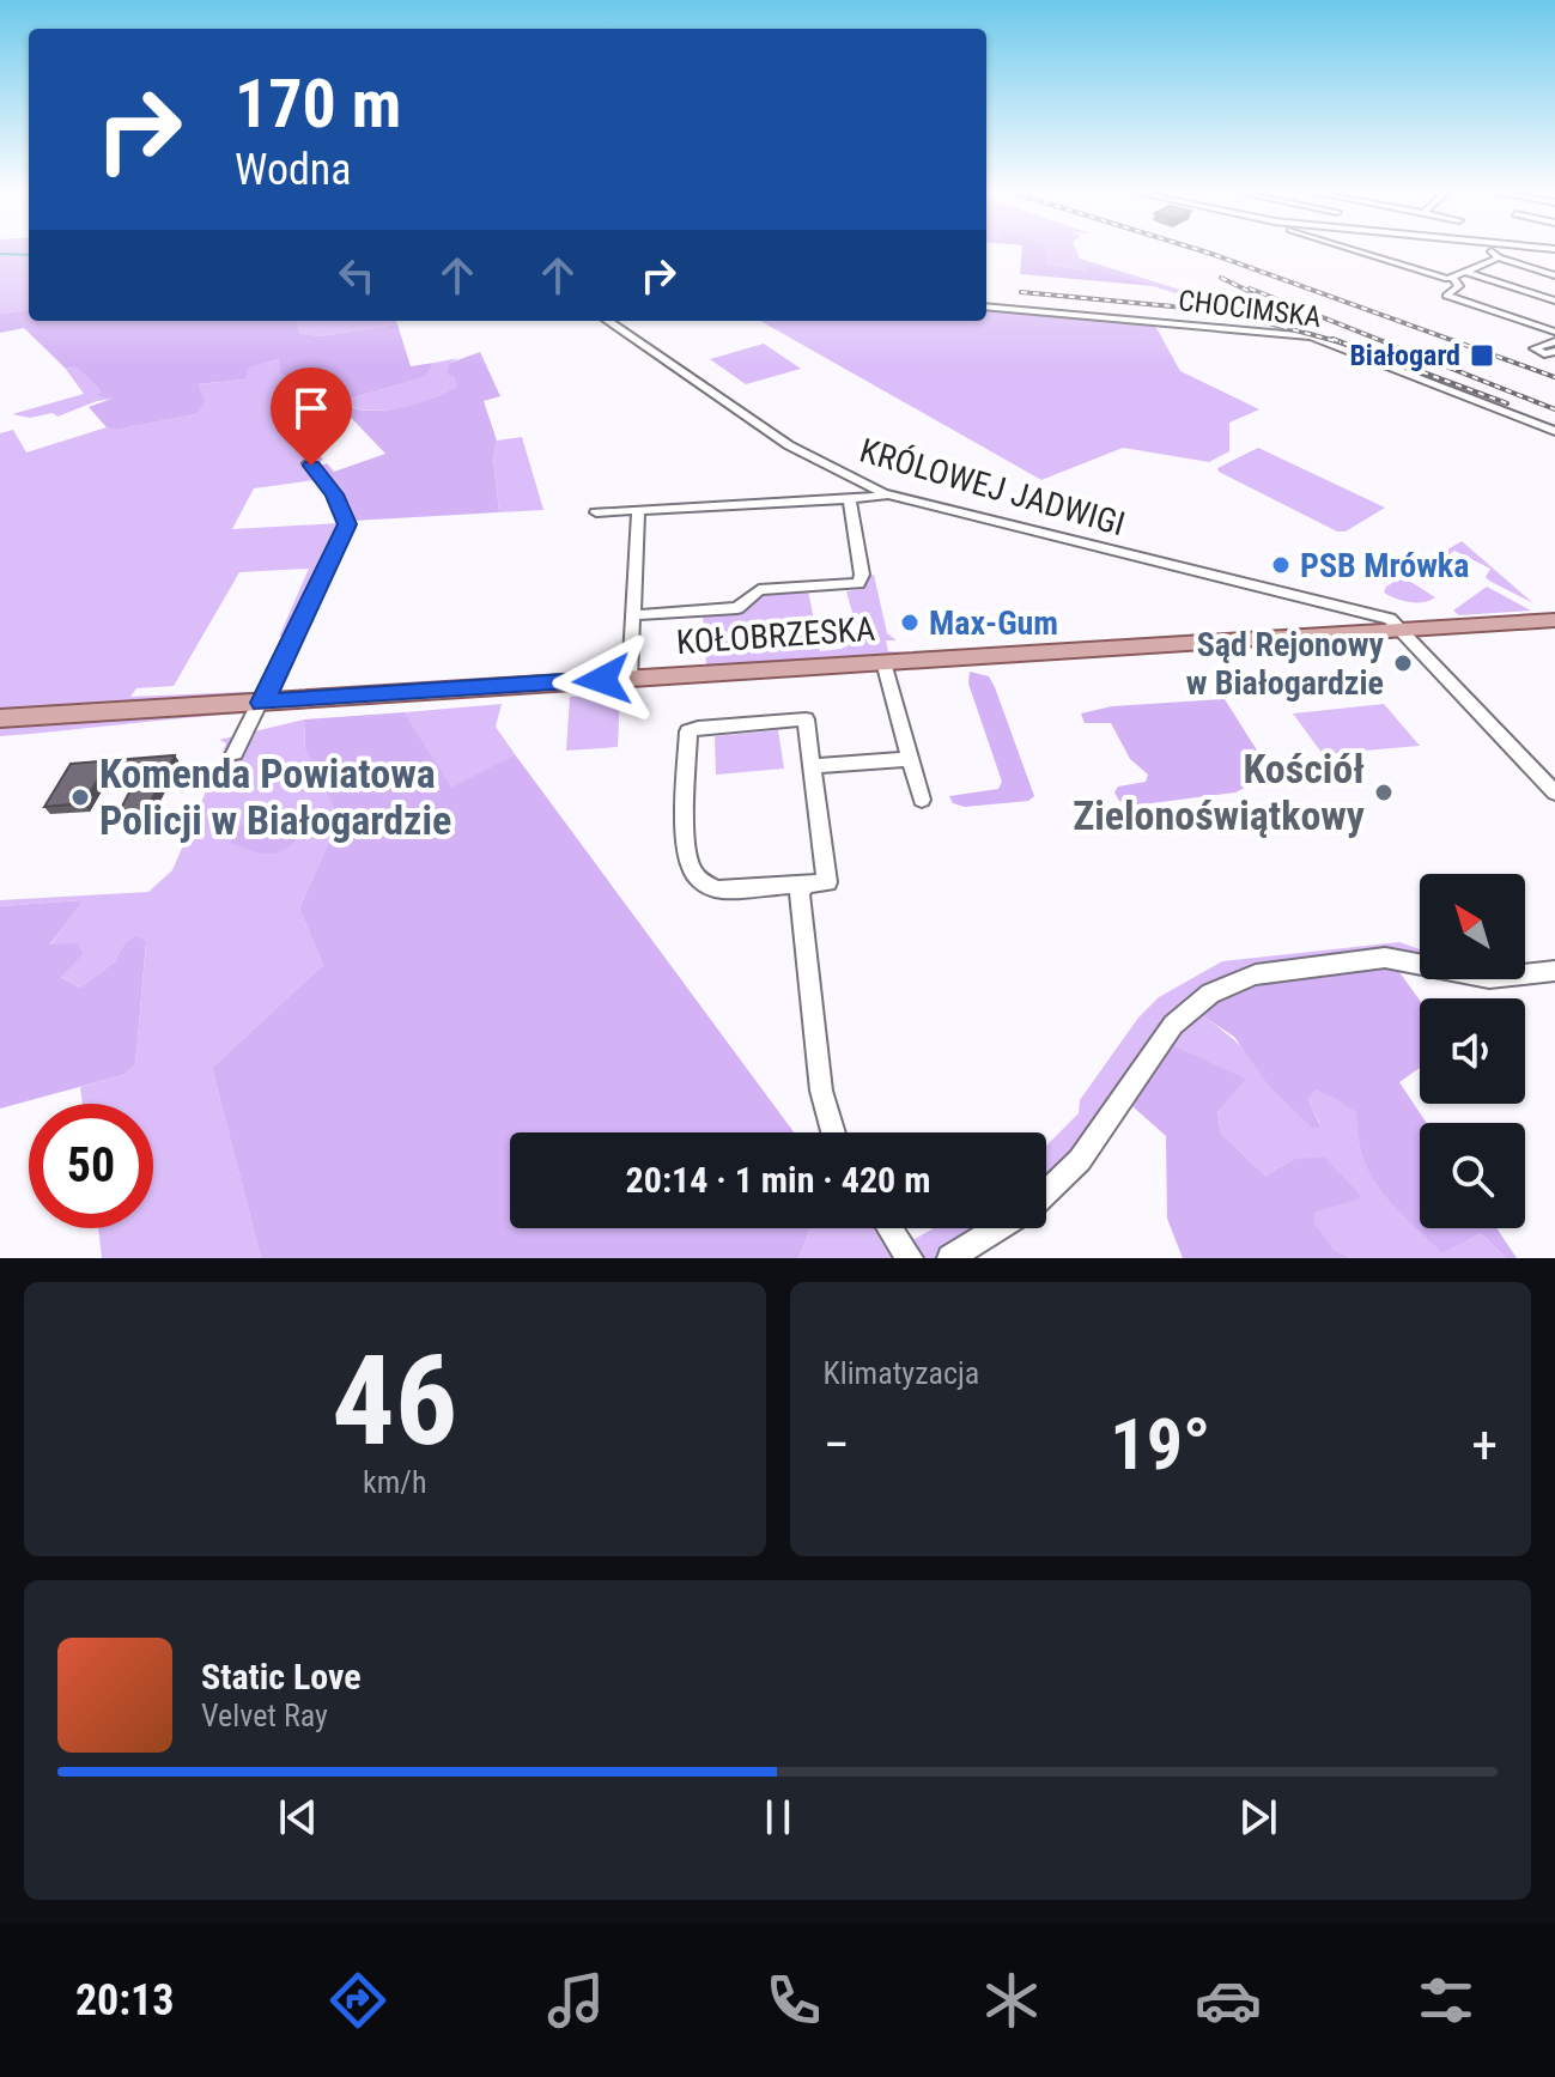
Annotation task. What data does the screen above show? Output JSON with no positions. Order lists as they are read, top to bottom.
{
  "streets": {
    "main road": ["KOŁOBRZESKA"],
    "street": ["CHOCIMSKA", "KRÓLOWEJ JADWIGI"]
  },
  "crossings": [
    ["KRÓLOWEJ JADWIGI", "KOŁOBRZESKA"]
  ],
  "places": {
    "transit": ["Białogard"],
    "other": [
      "PSB Mrówka",
      "Max-Gum",
      "Sąd Rejonowy w Białogardzie",
      "Kościół Zielonoświątkowy",
      "Komenda Powiatowa Policji w Białogardzie"
    ]
  },
  "north": "top left",
  "page": {
    "turn": ["170 m", "Wodna"],
    "limit": "50",
    "trip": "20:14 · 1 min · 420 m",
    "tile": [
      ["46", "km/h"],
      "Klimatyzacja"
    ],
    "heat": ["−", "19°", "+"],
    "song": ["Static Love", "Velvet Ray"],
    "tabs": "20:13"
  }
}
